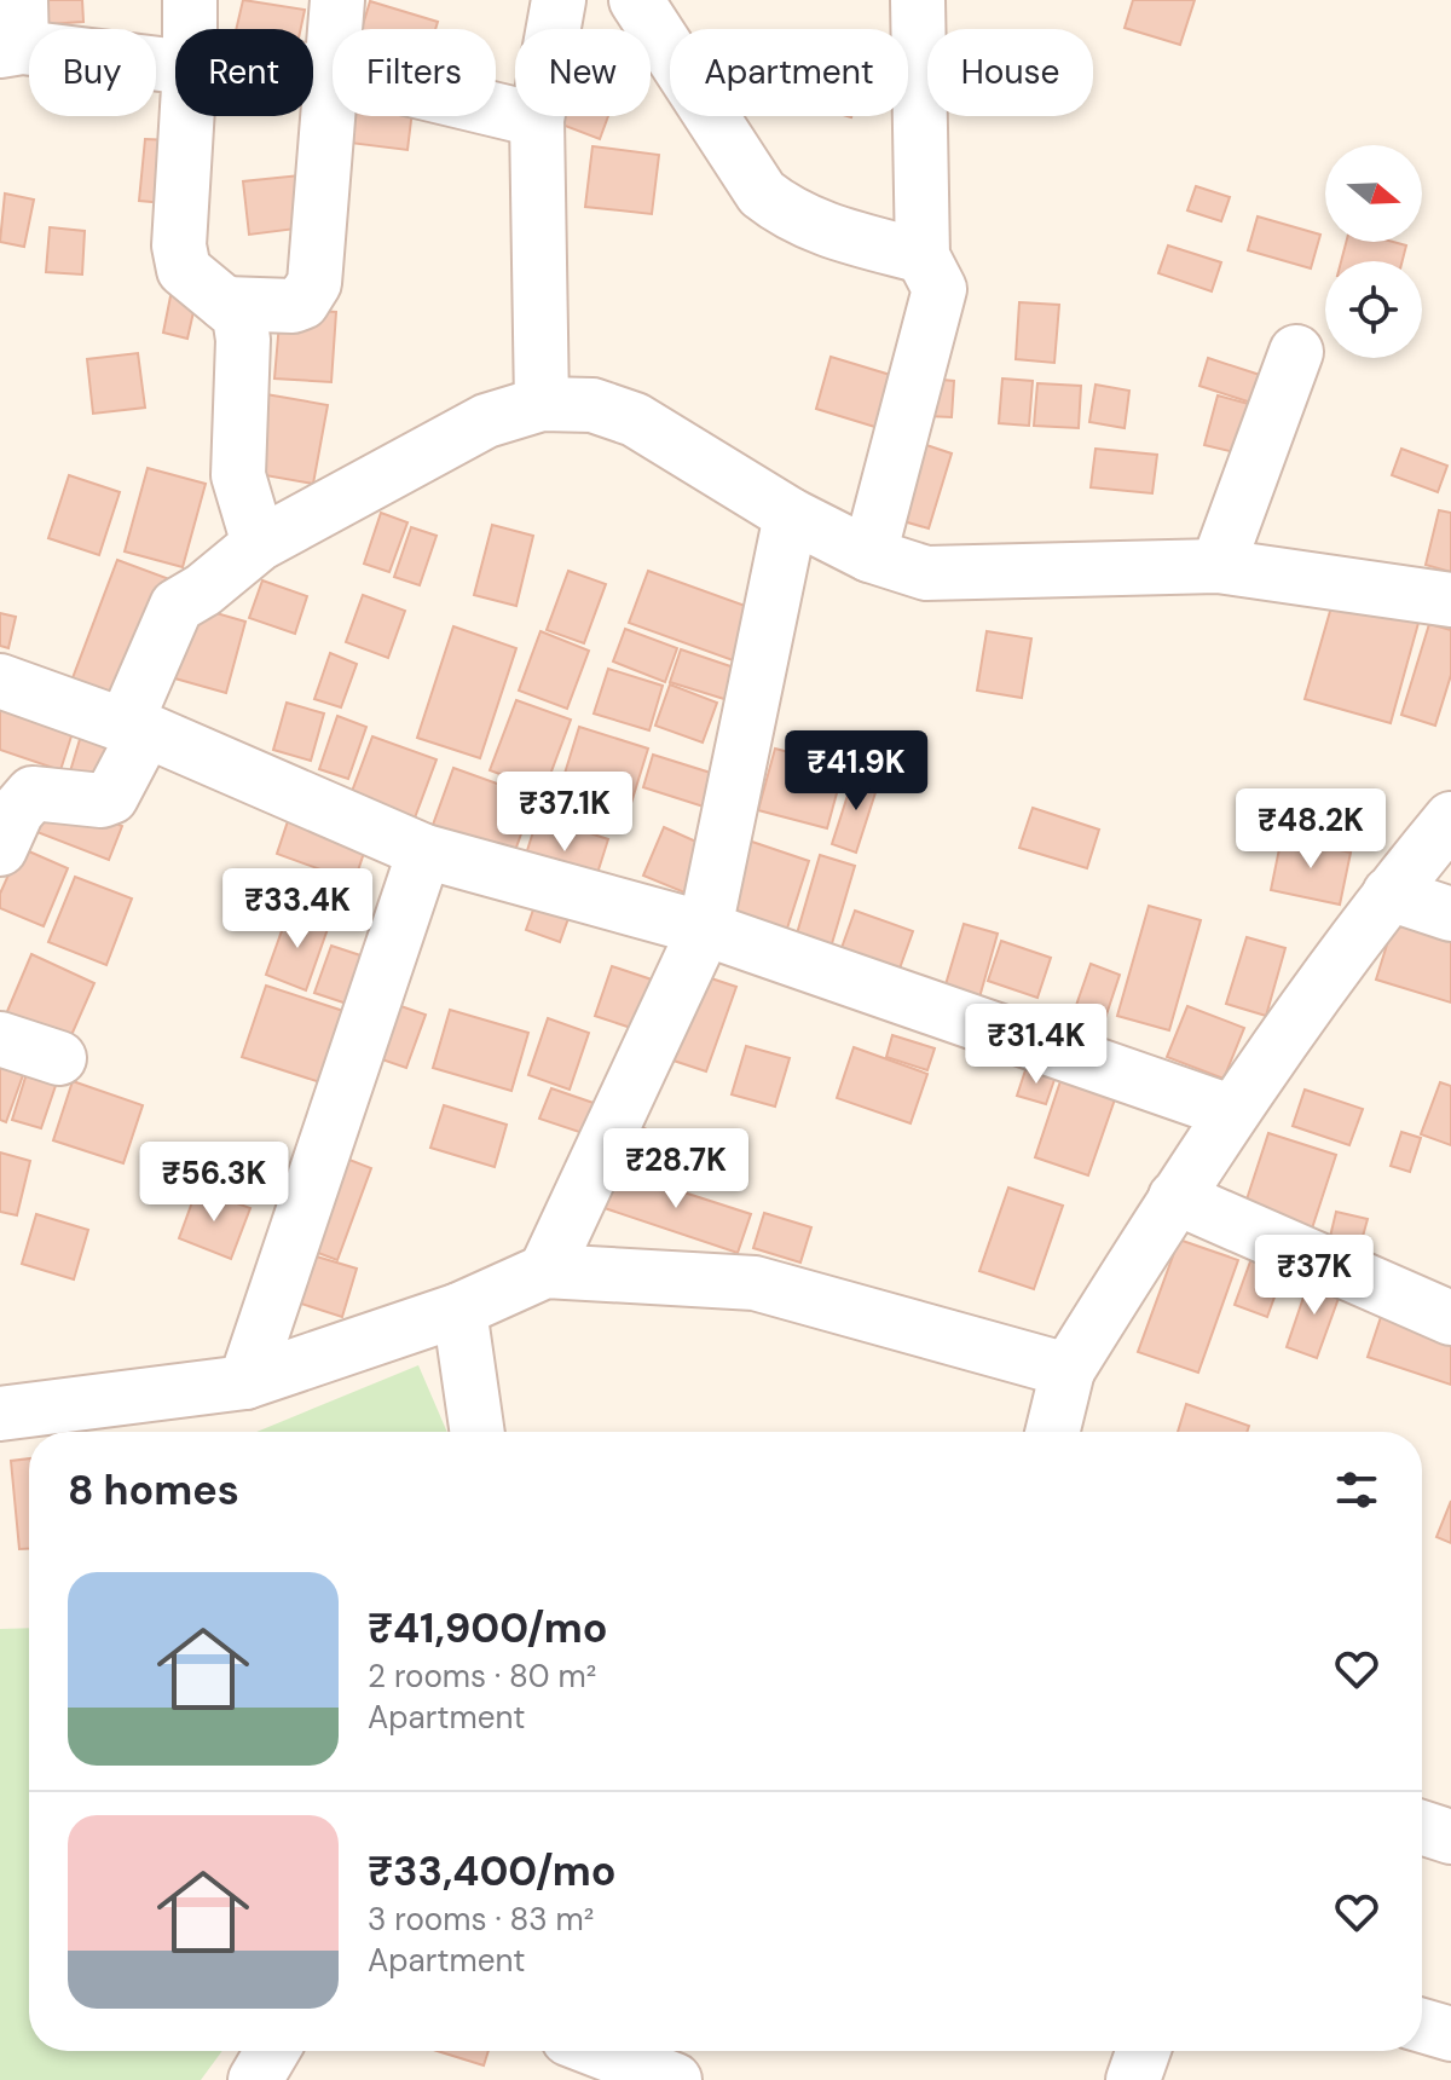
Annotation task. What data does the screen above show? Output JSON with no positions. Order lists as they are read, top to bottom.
{
  "north": "right",
  "page": {
    "chip": [
      "Buy",
      "Rent",
      "Filters",
      "New",
      "Apartment",
      "House"
    ],
    "price": [
      "₹41.9K",
      "₹37.1K",
      "₹48.2K",
      "₹33.4K",
      "₹31.4K",
      "₹28.7K",
      "₹56.3K",
      "₹37K"
    ],
    "heading": "8 homes",
    "list": [
      {
        "name": "₹41,900/mo",
        "note": "2 rooms · 80 m² · Apartment"
      },
      {
        "name": "₹33,400/mo",
        "note": "3 rooms · 83 m² · Apartment"
      }
    ]
  }
}
